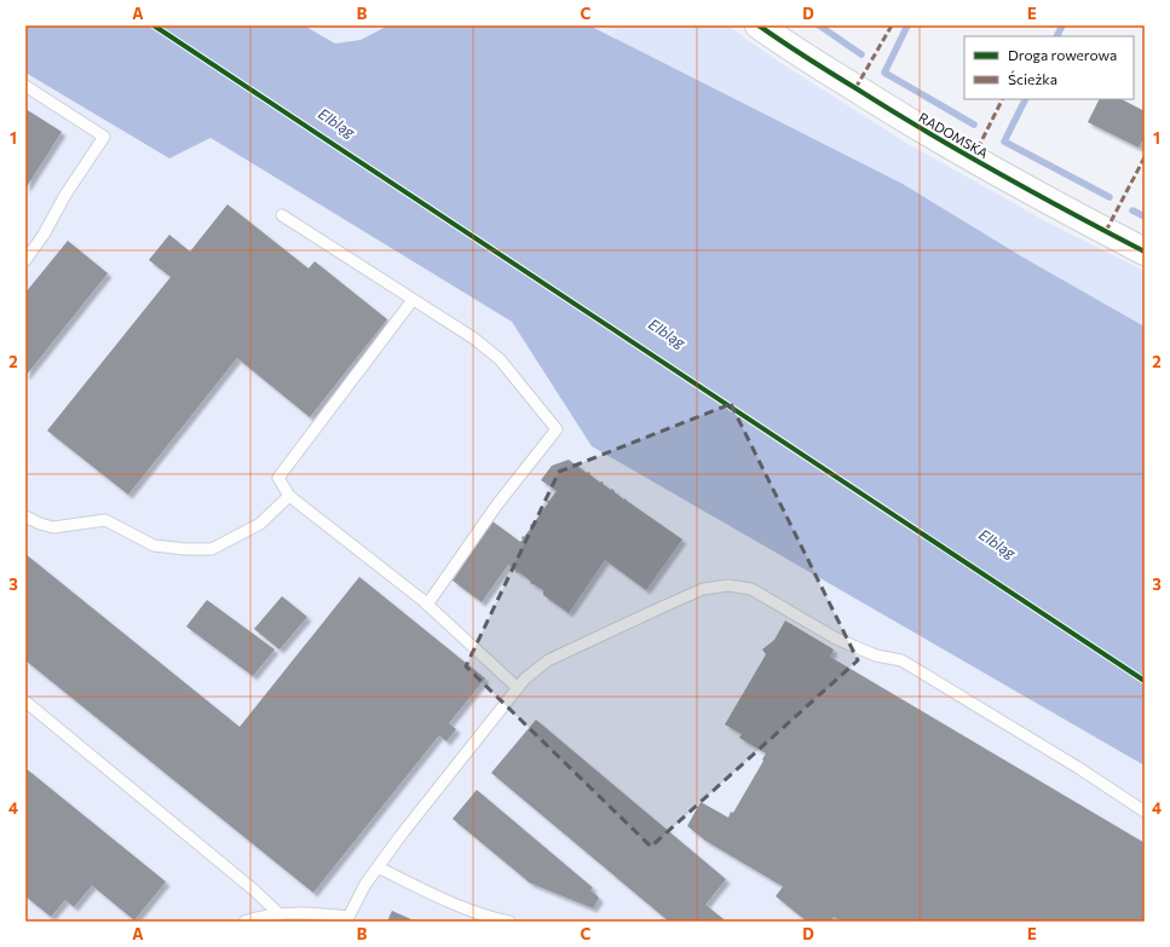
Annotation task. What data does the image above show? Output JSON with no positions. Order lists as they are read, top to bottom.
{
  "streets": {
    "street": ["RADOMSKA"]
  },
  "water": ["Elbląg"],
  "legend": ["Droga rowerowa", "Ścieżka"],
  "grid": {
    "columns": [
      "A",
      "B",
      "C",
      "D",
      "E"
    ],
    "rows": [
      "1",
      "2",
      "3",
      "4"
    ]
  }
}
